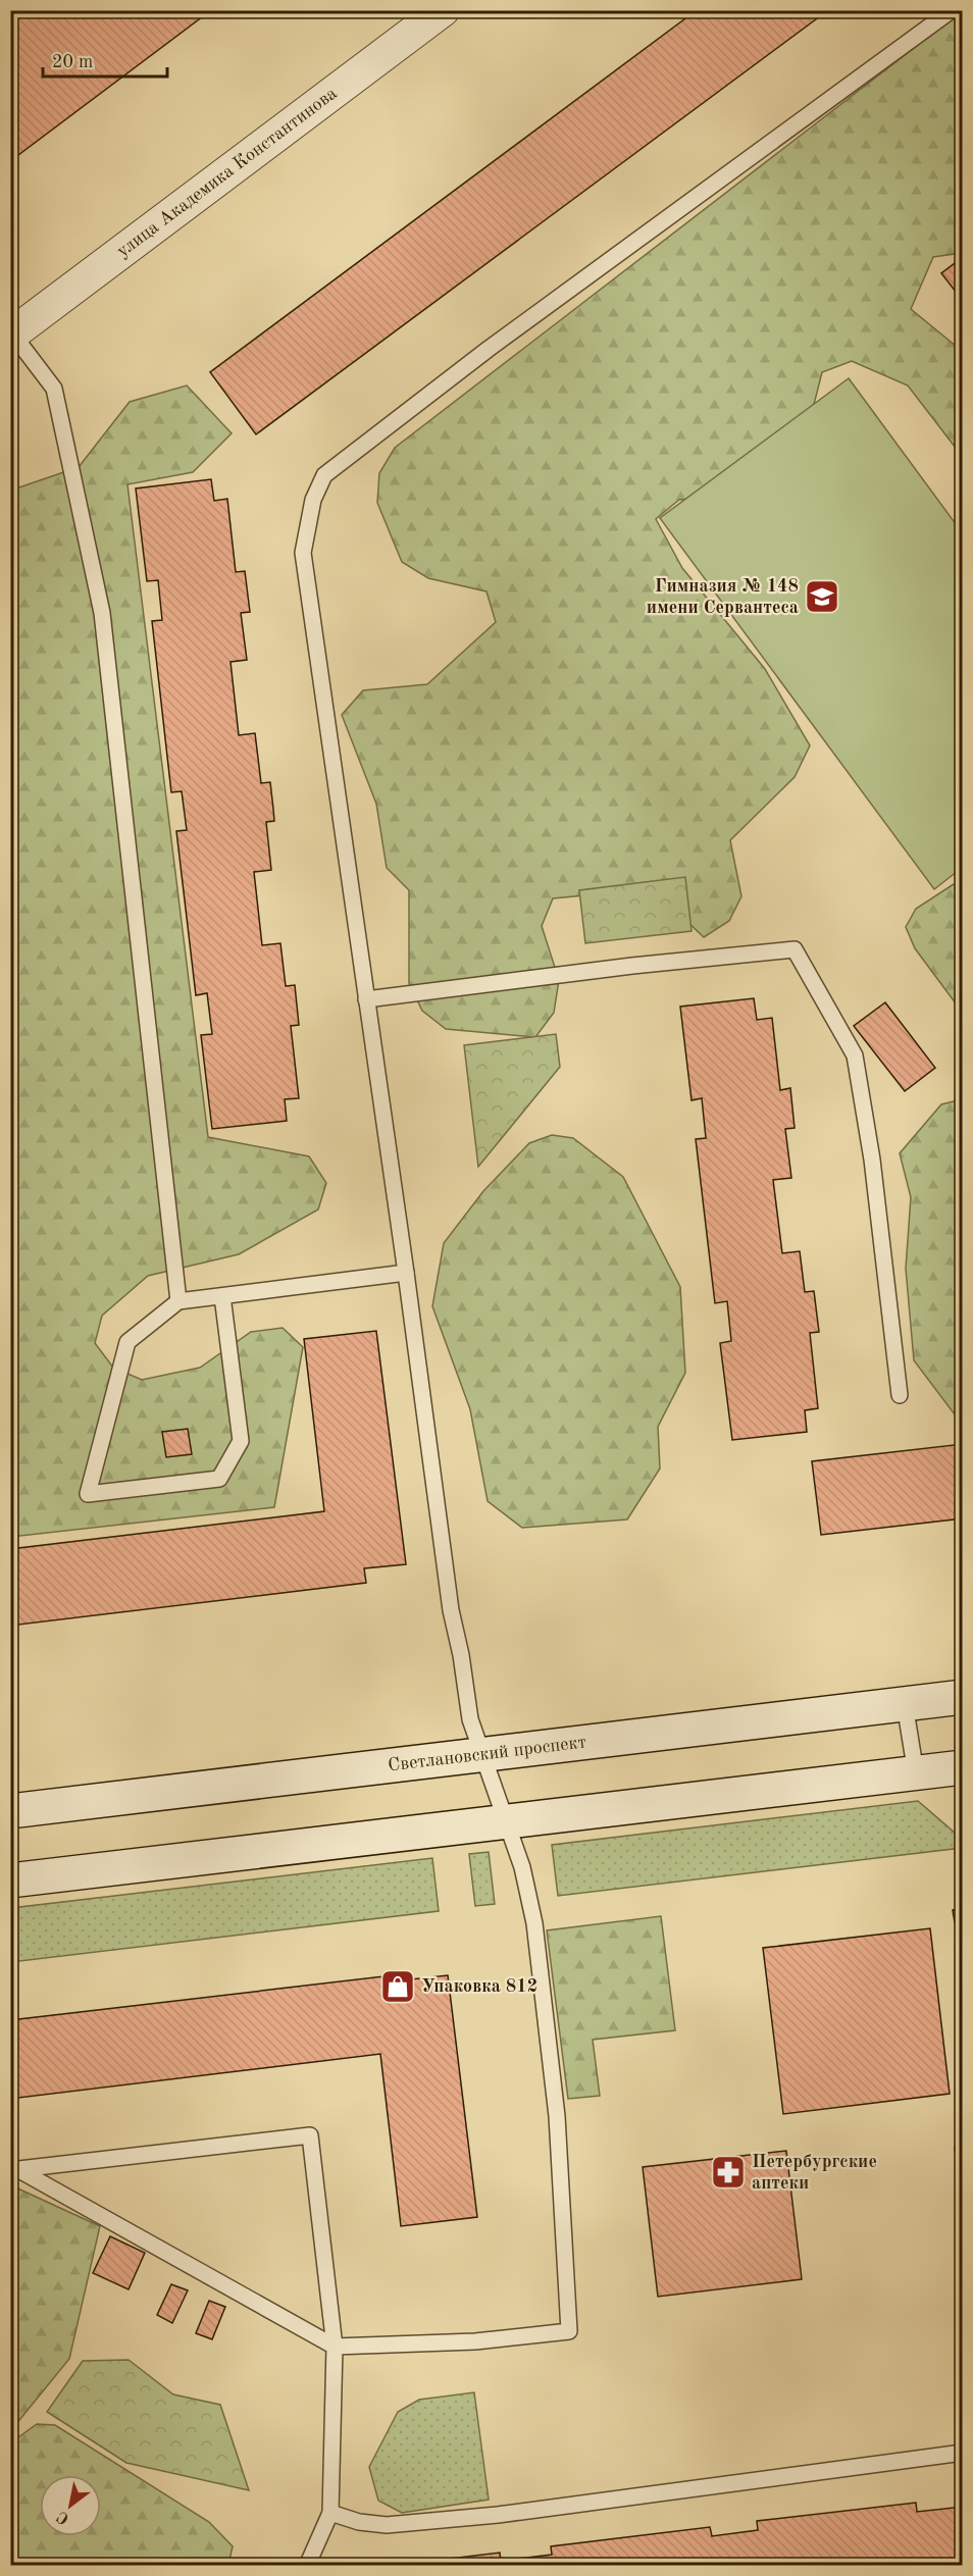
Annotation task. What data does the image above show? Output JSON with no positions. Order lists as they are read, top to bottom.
{
  "streets": {
    "main road": ["Светлановский проспект"],
    "street": ["улица Академика Константинова"]
  },
  "places": {
    "school or university": ["Гимназия № 148 имени Сервантеса"],
    "shop": ["Упаковка 812"],
    "pharmacy": ["Петербургские аптеки"]
  },
  "scale_bar": "20 m",
  "north": "bottom left"
}
